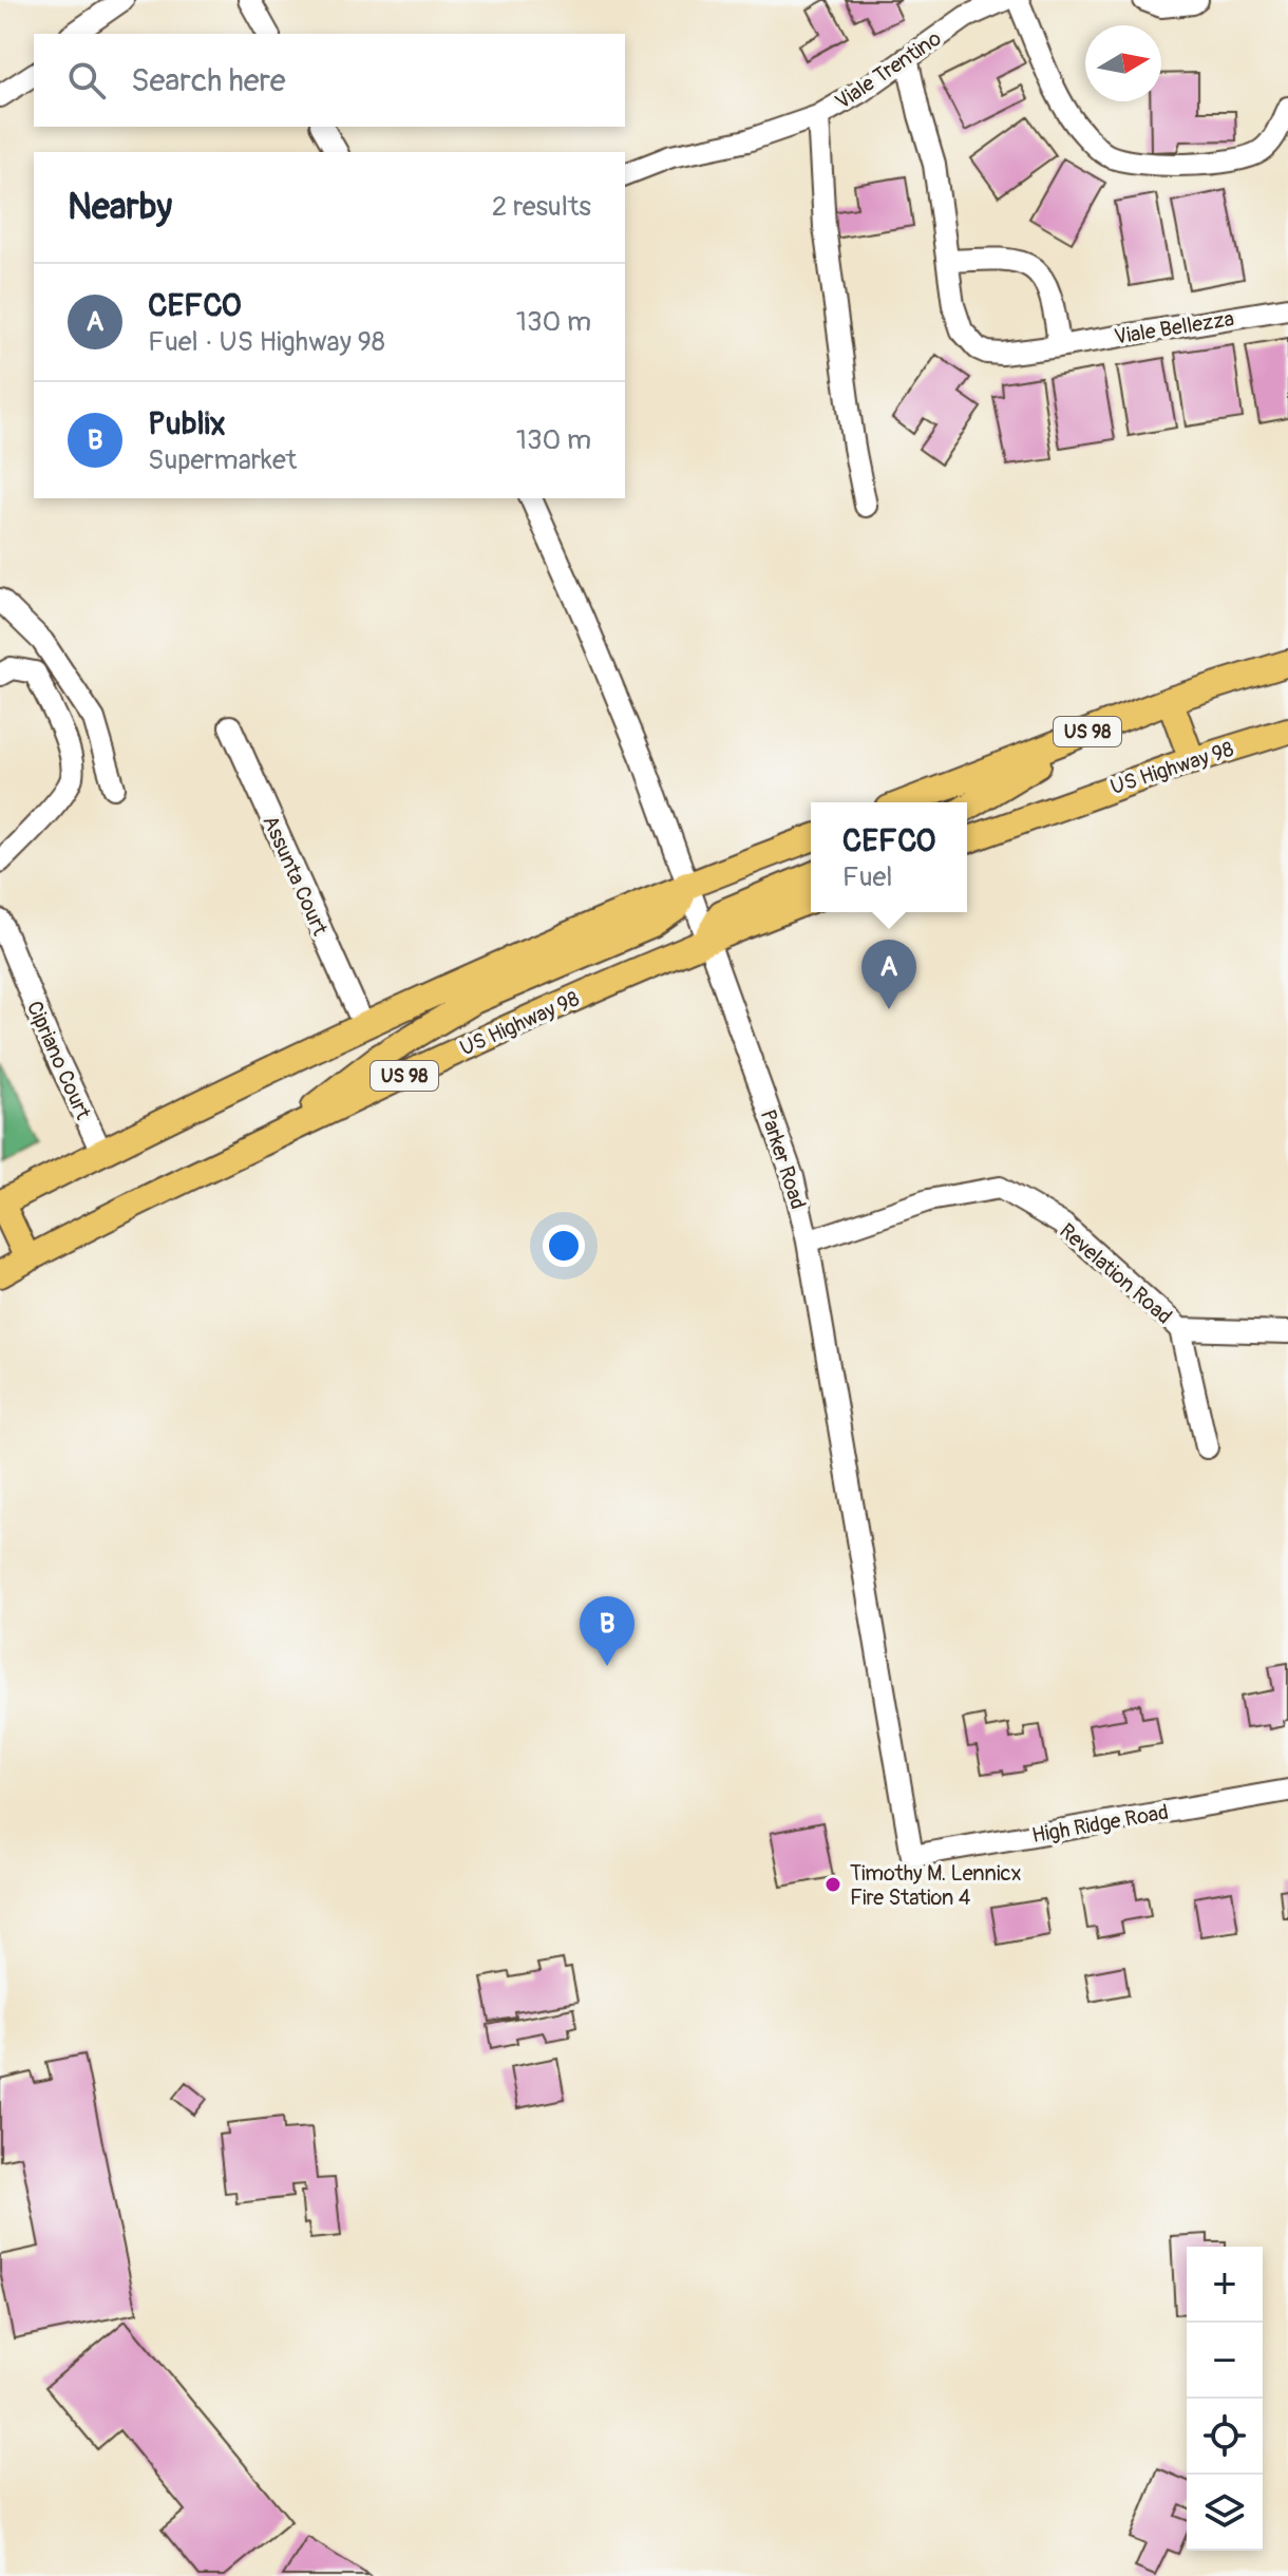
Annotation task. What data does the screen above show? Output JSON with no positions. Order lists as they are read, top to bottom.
{
  "streets": {
    "main road": ["US 98", "US Highway 98"],
    "street": [
      "Viale Trentino",
      "Viale Bellezza",
      "Assunta Court",
      "Cipriano Court",
      "Parker Road",
      "Revelation Road",
      "High Ridge Road"
    ]
  },
  "crossings": [
    ["Viale Trentino", "Viale Bellezza"],
    ["US Highway 98", "Parker Road"],
    ["Parker Road", "Revelation Road"],
    ["Parker Road", "High Ridge Road"]
  ],
  "places": ["Timothy M. Lennicx Fire Station 4"],
  "north": "right",
  "page": {
    "search": "Search here",
    "heading": ["Nearby", "2 results"],
    "list": [
      {
        "mark": "A",
        "name": "CEFCO",
        "note": "Fuel · US Highway 98",
        "value": "130 m"
      },
      {
        "mark": "B",
        "name": "Publix",
        "note": "Supermarket",
        "value": "130 m"
      }
    ],
    "popup": ["CEFCO", "Fuel"],
    "pins": ["A", "B"],
    "map_buttons": ["+", "−"]
  }
}
